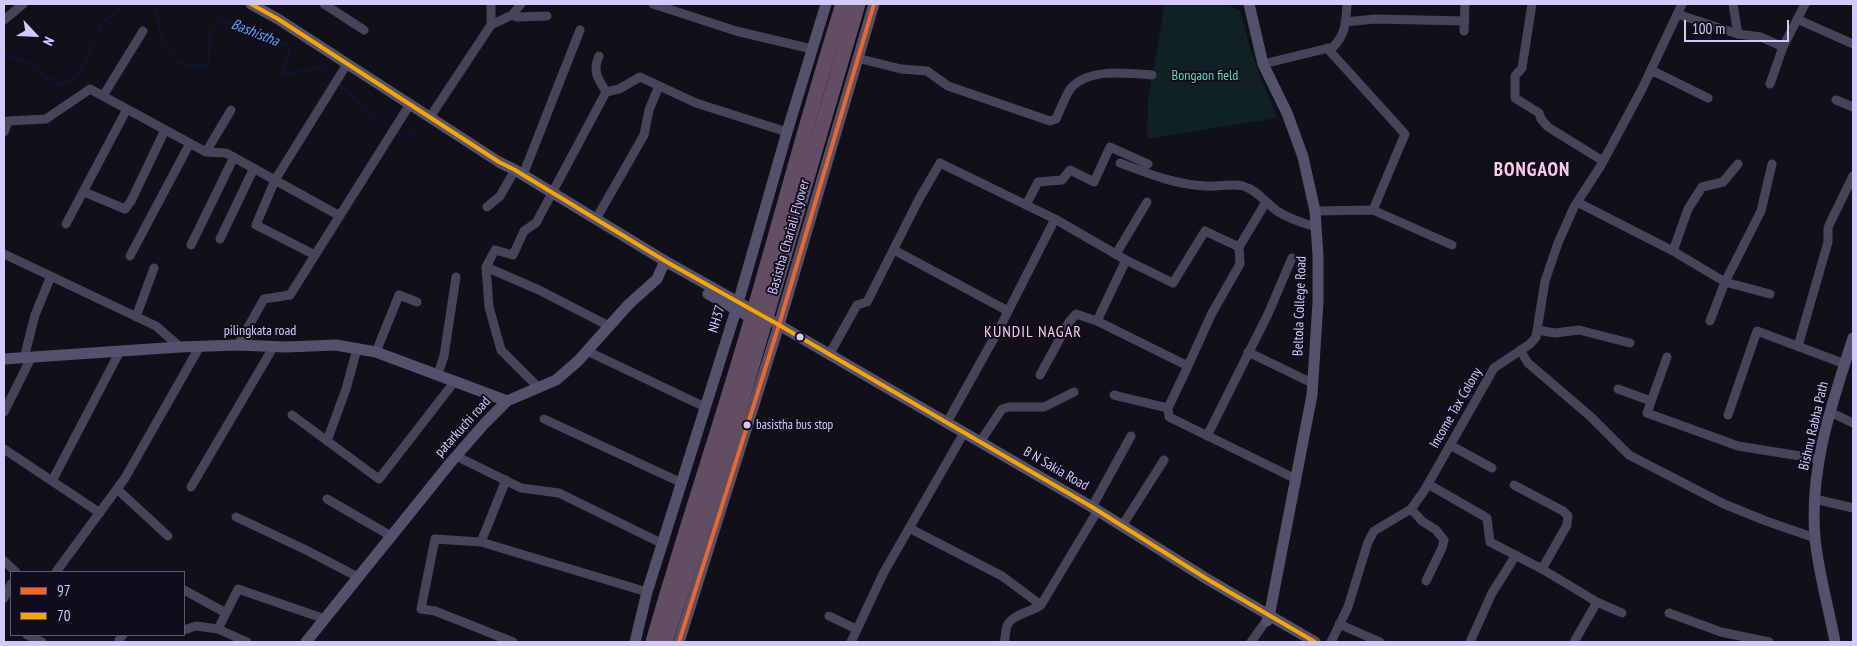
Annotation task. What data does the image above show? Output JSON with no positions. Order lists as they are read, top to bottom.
{
  "streets": {
    "highway": ["Basistha Chariali Flyover"],
    "street": [
      "Beltola College Road",
      "NH37",
      "pilingkata road",
      "Income Tax Colony",
      "Bishnu Rabha Path",
      "patarkuchi road",
      "B N Sakia Road"
    ]
  },
  "crossings": [
    ["Beltola College Road", "B N Sakia Road"],
    ["pilingkata road", "patarkuchi road"]
  ],
  "districts": ["BONGAON", "KUNDIL NAGAR"],
  "water": ["Bashistha"],
  "parks": ["Bongaon field"],
  "places": ["basistha bus stop"],
  "lines": ["transit line 97", "transit line 70"],
  "legend": ["97", "70"],
  "scale_bar": "100 m",
  "north": "bottom right"
}
